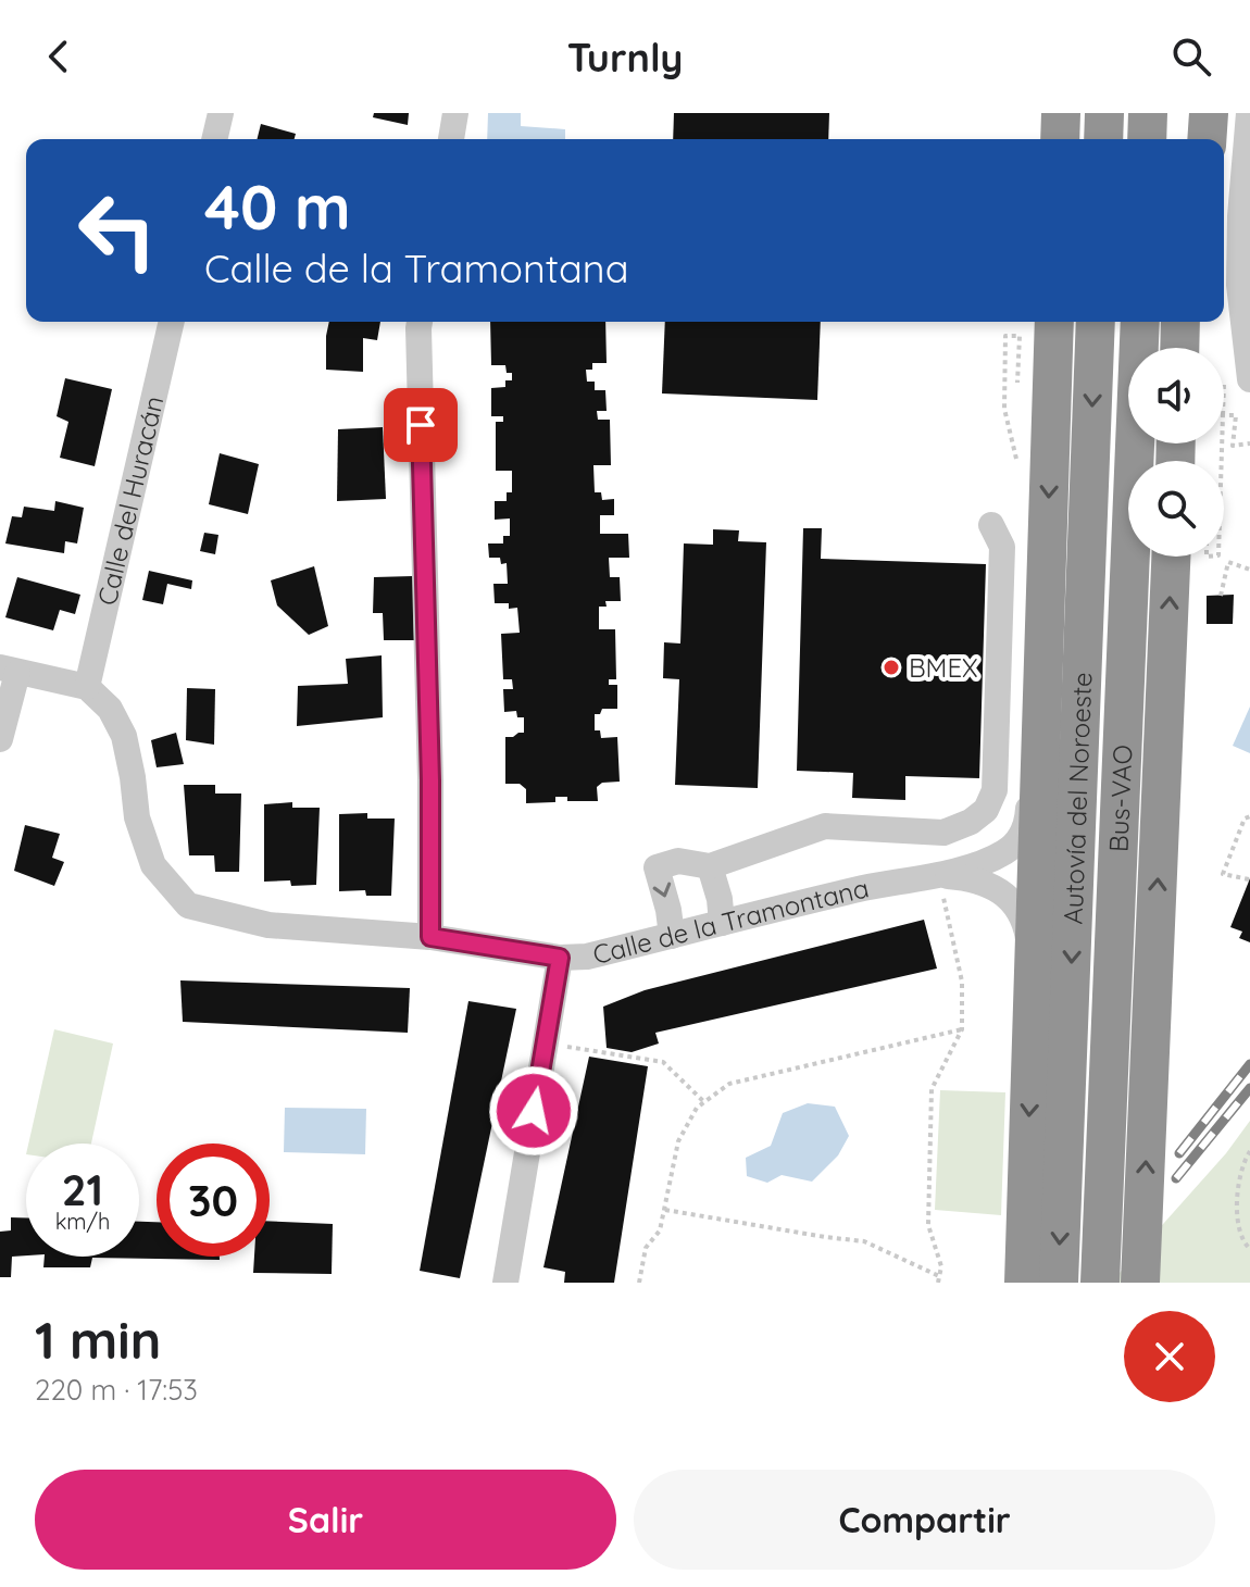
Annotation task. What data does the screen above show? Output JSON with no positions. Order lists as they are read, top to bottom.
{
  "streets": {
    "highway": ["Autovía del Noroeste", "Bus-VAO"],
    "street": ["Calle del Huracán", "Calle de la Tramontana"]
  },
  "crossings": [
    ["Calle del Huracán", "Calle de la Tramontana"]
  ],
  "places": ["BMEX"],
  "page": {
    "header": "Turnly",
    "turn": ["40 m", "Calle de la Tramontana"],
    "speed": "21 km/h",
    "limit": "30",
    "heading": ["1 min", "220 m · 17:53"],
    "buttons": ["Salir", "Compartir"]
  }
}
